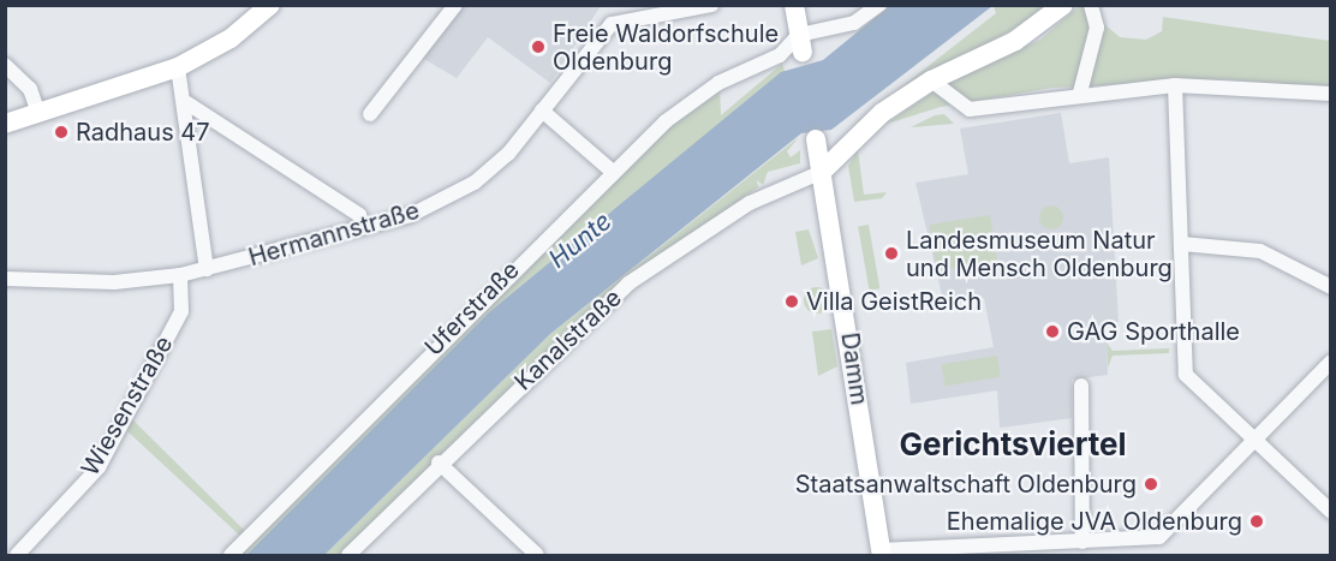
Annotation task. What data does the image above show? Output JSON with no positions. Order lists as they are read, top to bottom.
{
  "streets": {
    "street": [
      "Hermannstraße",
      "Uferstraße",
      "Kanalstraße",
      "Damm",
      "Wiesenstraße"
    ]
  },
  "crossings": [
    ["Hermannstraße", "Wiesenstraße"],
    ["Kanalstraße", "Damm"]
  ],
  "districts": ["Gerichtsviertel"],
  "water": ["Hunte"],
  "places": [
    "Freie Waldorfschule Oldenburg",
    "Radhaus 47",
    "Landesmuseum Natur und Mensch Oldenburg",
    "Villa GeistReich",
    "GAG Sporthalle",
    "Staatsanwaltschaft Oldenburg",
    "Ehemalige JVA Oldenburg"
  ]
}
